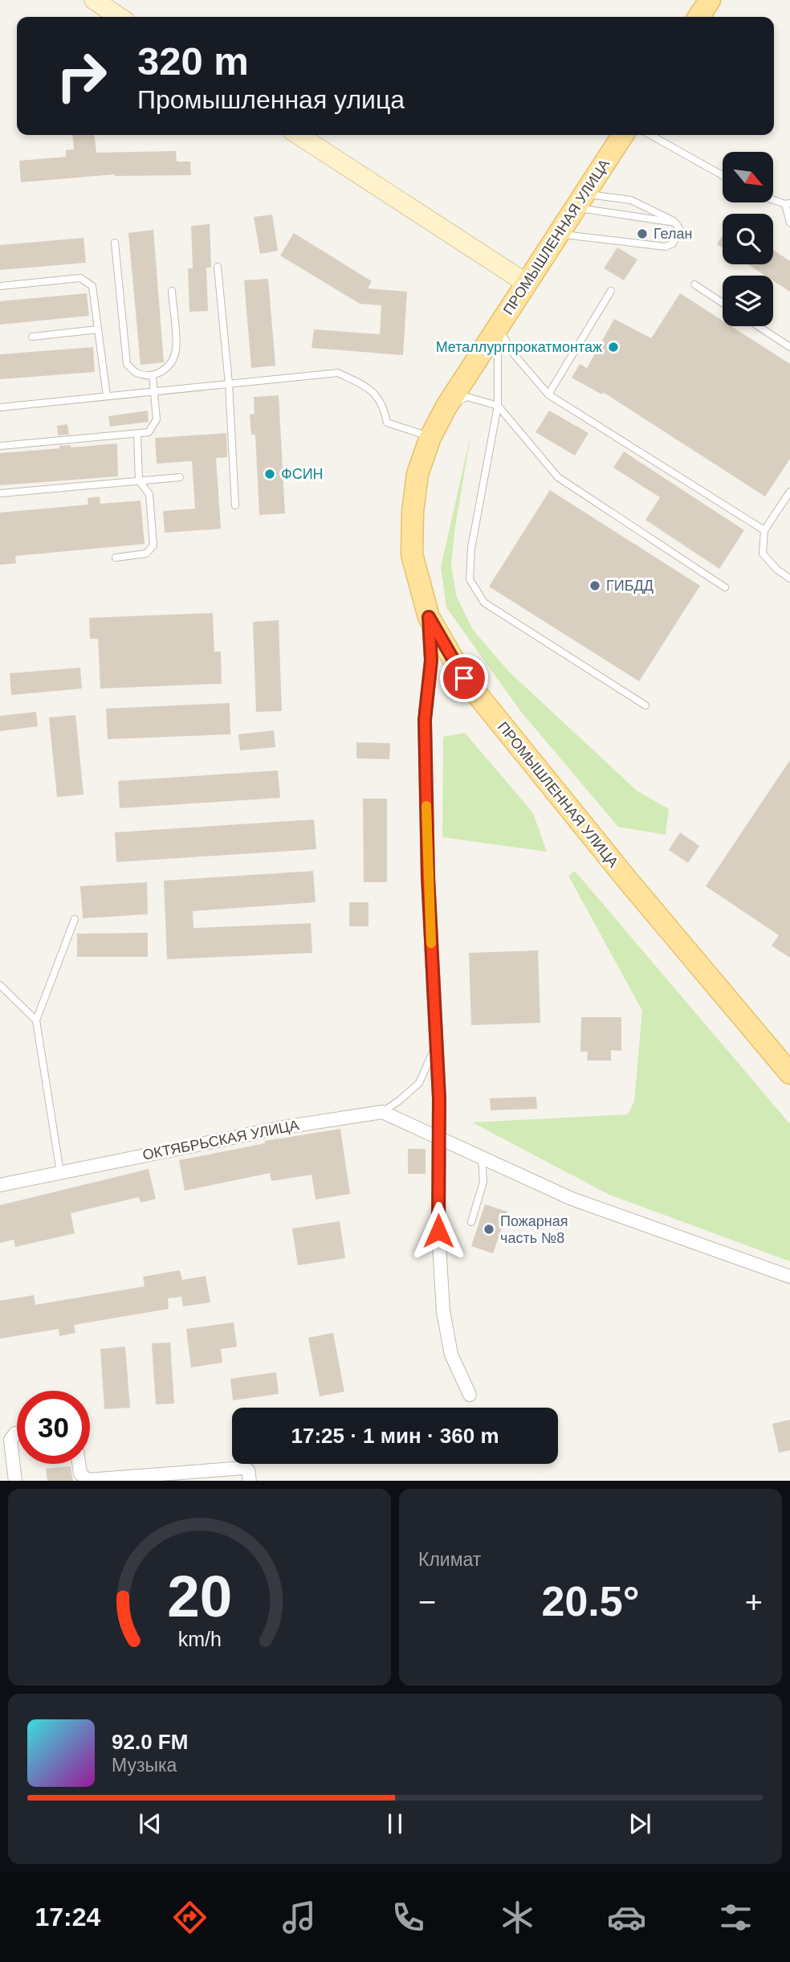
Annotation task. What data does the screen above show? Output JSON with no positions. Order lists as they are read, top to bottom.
{
  "streets": {
    "main road": ["ПРОМЫШЛЕННАЯ УЛИЦА"],
    "street": ["ОКТЯБРЬСКАЯ УЛИЦА"]
  },
  "places": [
    "Гелан",
    "Металлургпрокатмонтаж",
    "ФСИН",
    "ГИБДД",
    "Пожарная часть №8"
  ],
  "north": "bottom right",
  "page": {
    "turn": ["320 m", "Промышленная улица"],
    "limit": "30",
    "trip": "17:25 · 1 мин · 360 m",
    "tile": "Климат",
    "heat": ["−", "20.5°", "+"],
    "song": ["92.0 FM", "Музыка"],
    "tabs": "17:24",
    "gauge": ["20", "km/h"]
  }
}
